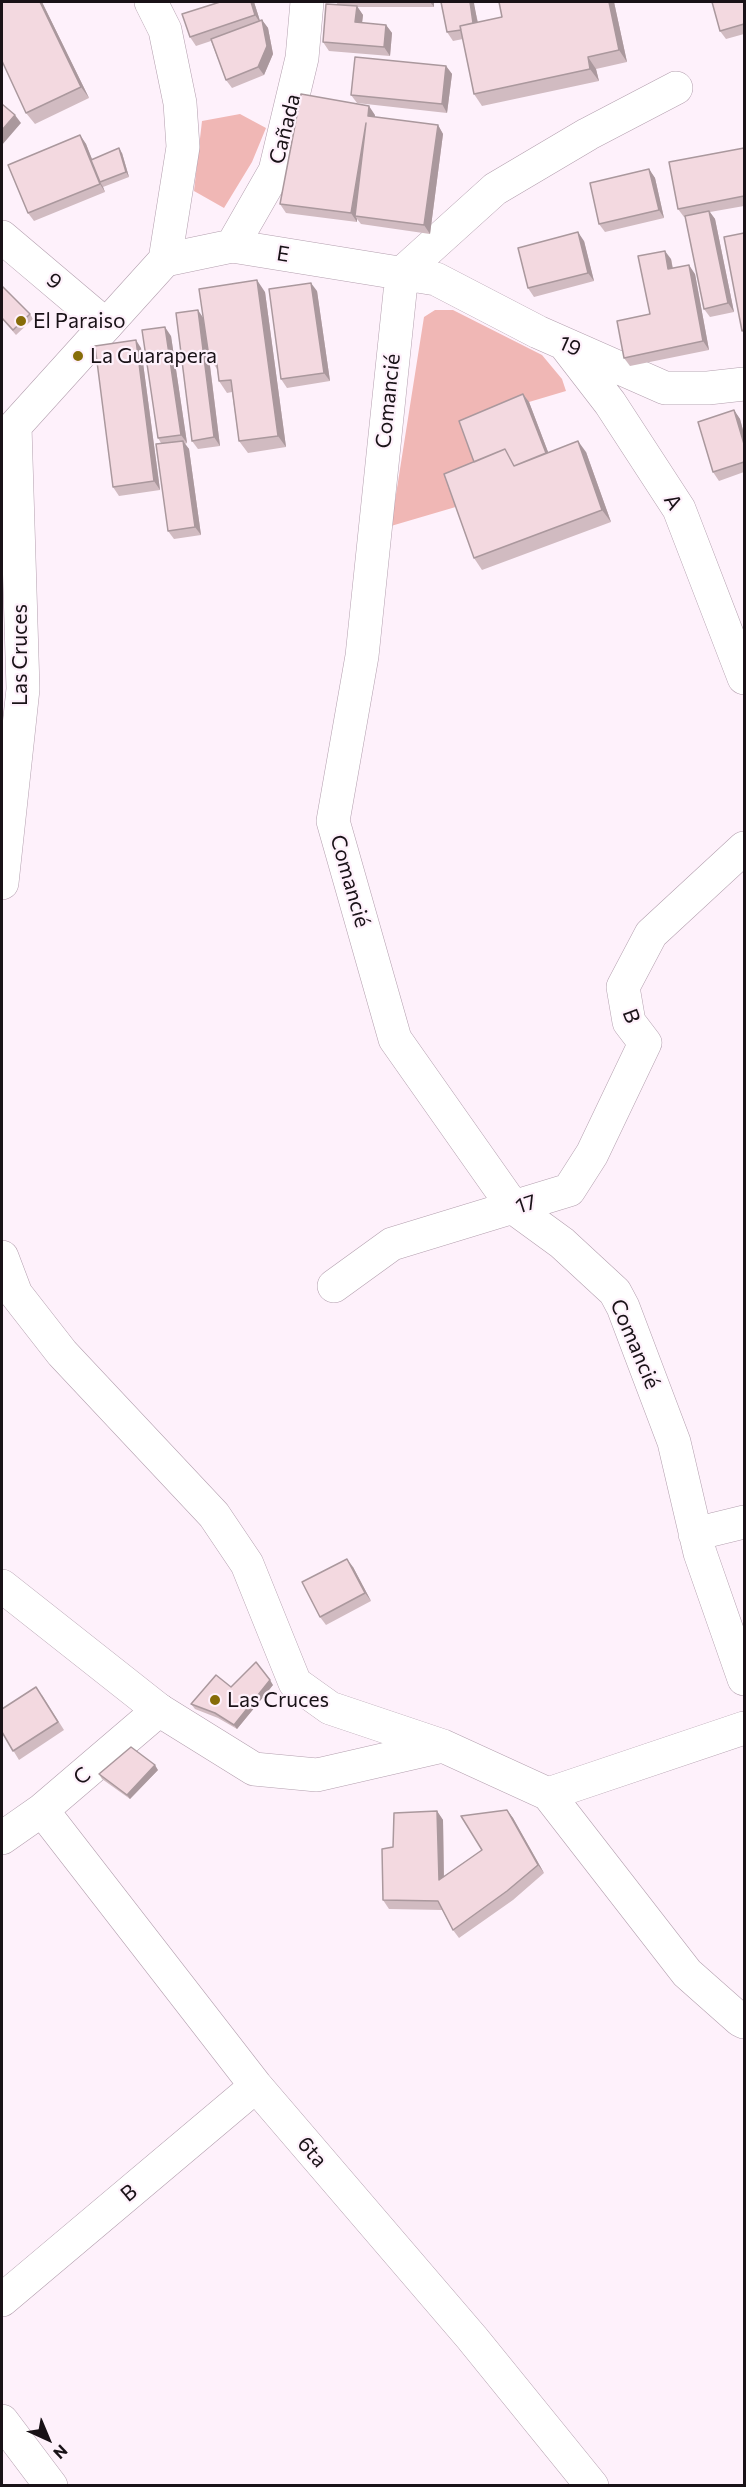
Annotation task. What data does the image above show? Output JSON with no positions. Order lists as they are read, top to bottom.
{
  "streets": {
    "street": [
      "Cañada",
      "E",
      "9",
      "19",
      "Comancié",
      "A",
      "Las Cruces",
      "B",
      "17",
      "C",
      "6ta"
    ]
  },
  "crossings": [
    ["Cañada", "E"],
    ["E", "19"],
    ["E", "Comancié"],
    ["19", "Comancié"],
    ["19", "A"],
    ["Comancié", "17"],
    ["B", "17"],
    ["B", "6ta"],
    ["C", "6ta"]
  ],
  "places": ["El Paraiso", "La Guarapera", "Las Cruces"],
  "north": "bottom right"
}
